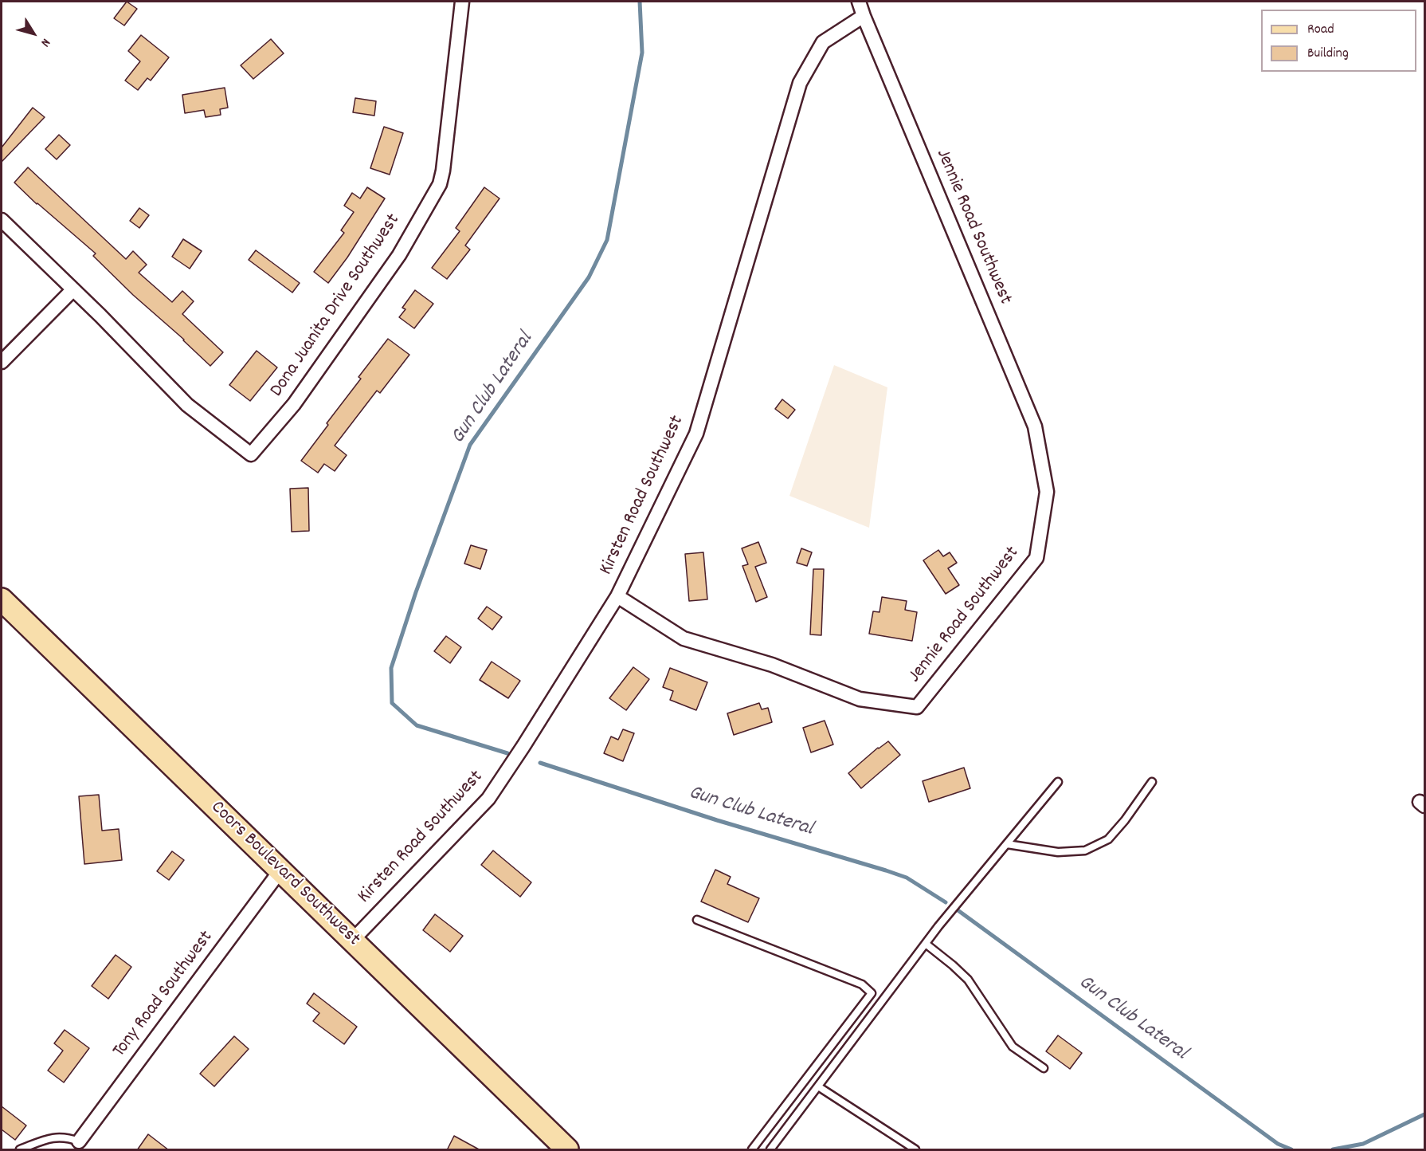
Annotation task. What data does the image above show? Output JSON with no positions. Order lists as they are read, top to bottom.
{
  "streets": {
    "main road": ["Coors Boulevard Southwest"],
    "street": [
      "Jennie Road Southwest",
      "Dona Juanita Drive Southwest",
      "Kirsten Road Southwest",
      "Tony Road Southwest"
    ]
  },
  "crossings": [
    ["Jennie Road Southwest", "Kirsten Road Southwest"],
    ["Kirsten Road Southwest", "Coors Boulevard Southwest"],
    ["Coors Boulevard Southwest", "Tony Road Southwest"]
  ],
  "water": ["Gun Club Lateral"],
  "legend": ["Road", "Building"],
  "north": "bottom right"
}
